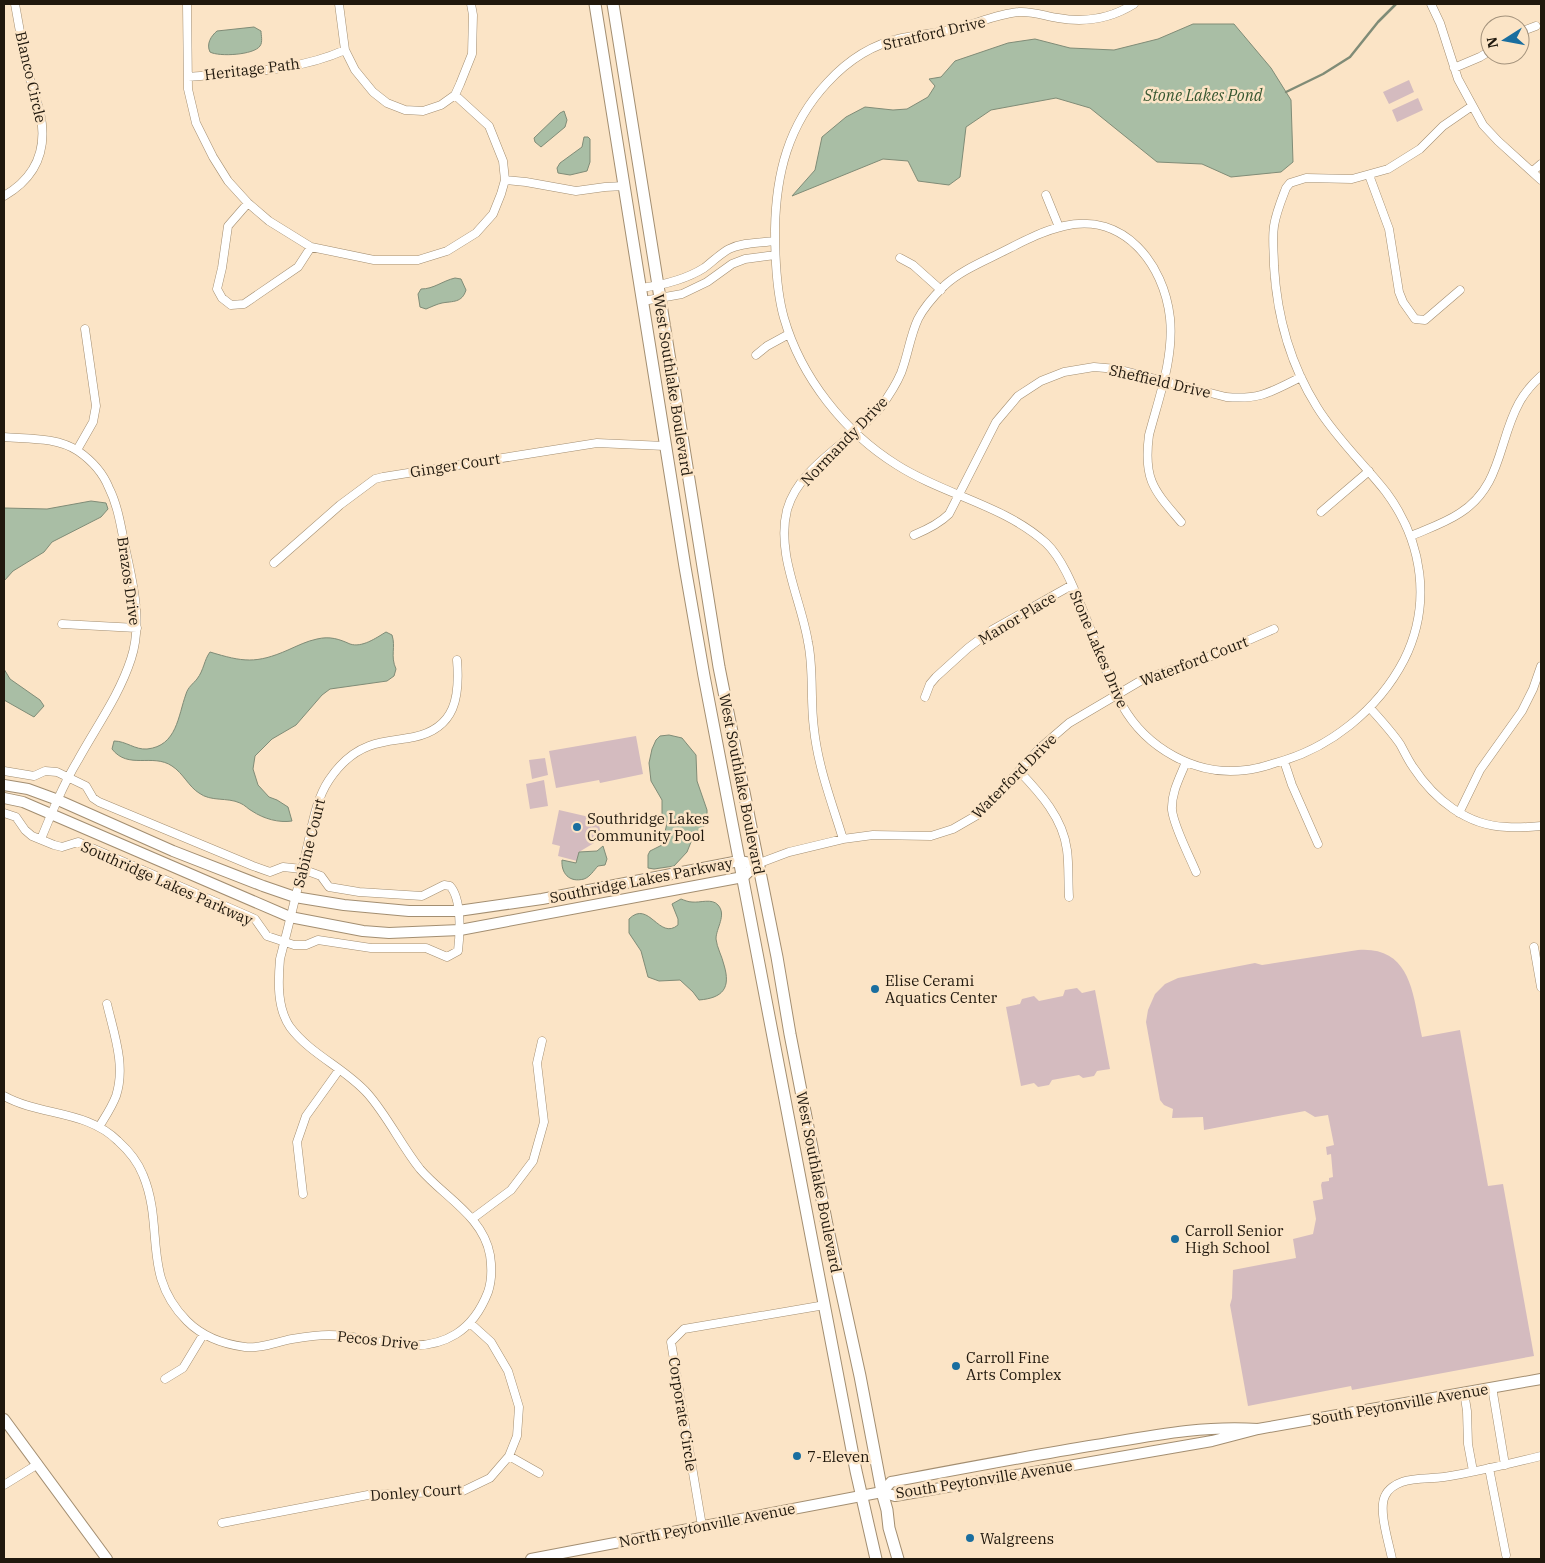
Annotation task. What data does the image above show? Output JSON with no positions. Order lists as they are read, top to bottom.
{
  "streets": {
    "main road": ["West Southlake Boulevard"],
    "street": [
      "Stratford Drive",
      "Heritage Path",
      "Blanco Circle",
      "Sheffield Drive",
      "Normandy Drive",
      "Ginger Court",
      "Brazos Drive",
      "Manor Place",
      "Stone Lakes Drive",
      "Waterford Court",
      "Waterford Drive",
      "Sabine Court",
      "Southridge Lakes Parkway",
      "Pecos Drive",
      "South Peytonville Avenue",
      "Corporate Circle",
      "Donley Court",
      "North Peytonville Avenue"
    ]
  },
  "crossings": [
    ["Stratford Drive", "Normandy Drive"],
    ["Stratford Drive", "Stone Lakes Drive"],
    ["Sheffield Drive", "Normandy Drive"],
    ["Sheffield Drive", "Stone Lakes Drive"],
    ["West Southlake Boulevard", "Ginger Court"],
    ["West Southlake Boulevard", "Waterford Drive"],
    ["West Southlake Boulevard", "Southridge Lakes Parkway"],
    ["West Southlake Boulevard", "South Peytonville Avenue"],
    ["West Southlake Boulevard", "Corporate Circle"],
    ["West Southlake Boulevard", "North Peytonville Avenue"],
    ["Normandy Drive", "Stone Lakes Drive"],
    ["Normandy Drive", "Waterford Drive"],
    ["Brazos Drive", "Southridge Lakes Parkway"],
    ["Manor Place", "Stone Lakes Drive"],
    ["Stone Lakes Drive", "Waterford Court"],
    ["Stone Lakes Drive", "Waterford Drive"],
    ["Waterford Court", "Waterford Drive"],
    ["Waterford Drive", "Southridge Lakes Parkway"],
    ["Sabine Court", "Southridge Lakes Parkway"],
    ["Sabine Court", "Pecos Drive"],
    ["Southridge Lakes Parkway", "Pecos Drive"],
    ["Pecos Drive", "Donley Court"],
    ["South Peytonville Avenue", "North Peytonville Avenue"],
    ["Corporate Circle", "North Peytonville Avenue"]
  ],
  "water": ["Stone Lakes Pond"],
  "places": [
    "Southridge Lakes Community Pool",
    "Elise Cerami Aquatics Center",
    "Carroll Senior High School",
    "Carroll Fine Arts Complex",
    "7-Eleven",
    "Walgreens"
  ],
  "north": "left"
}
